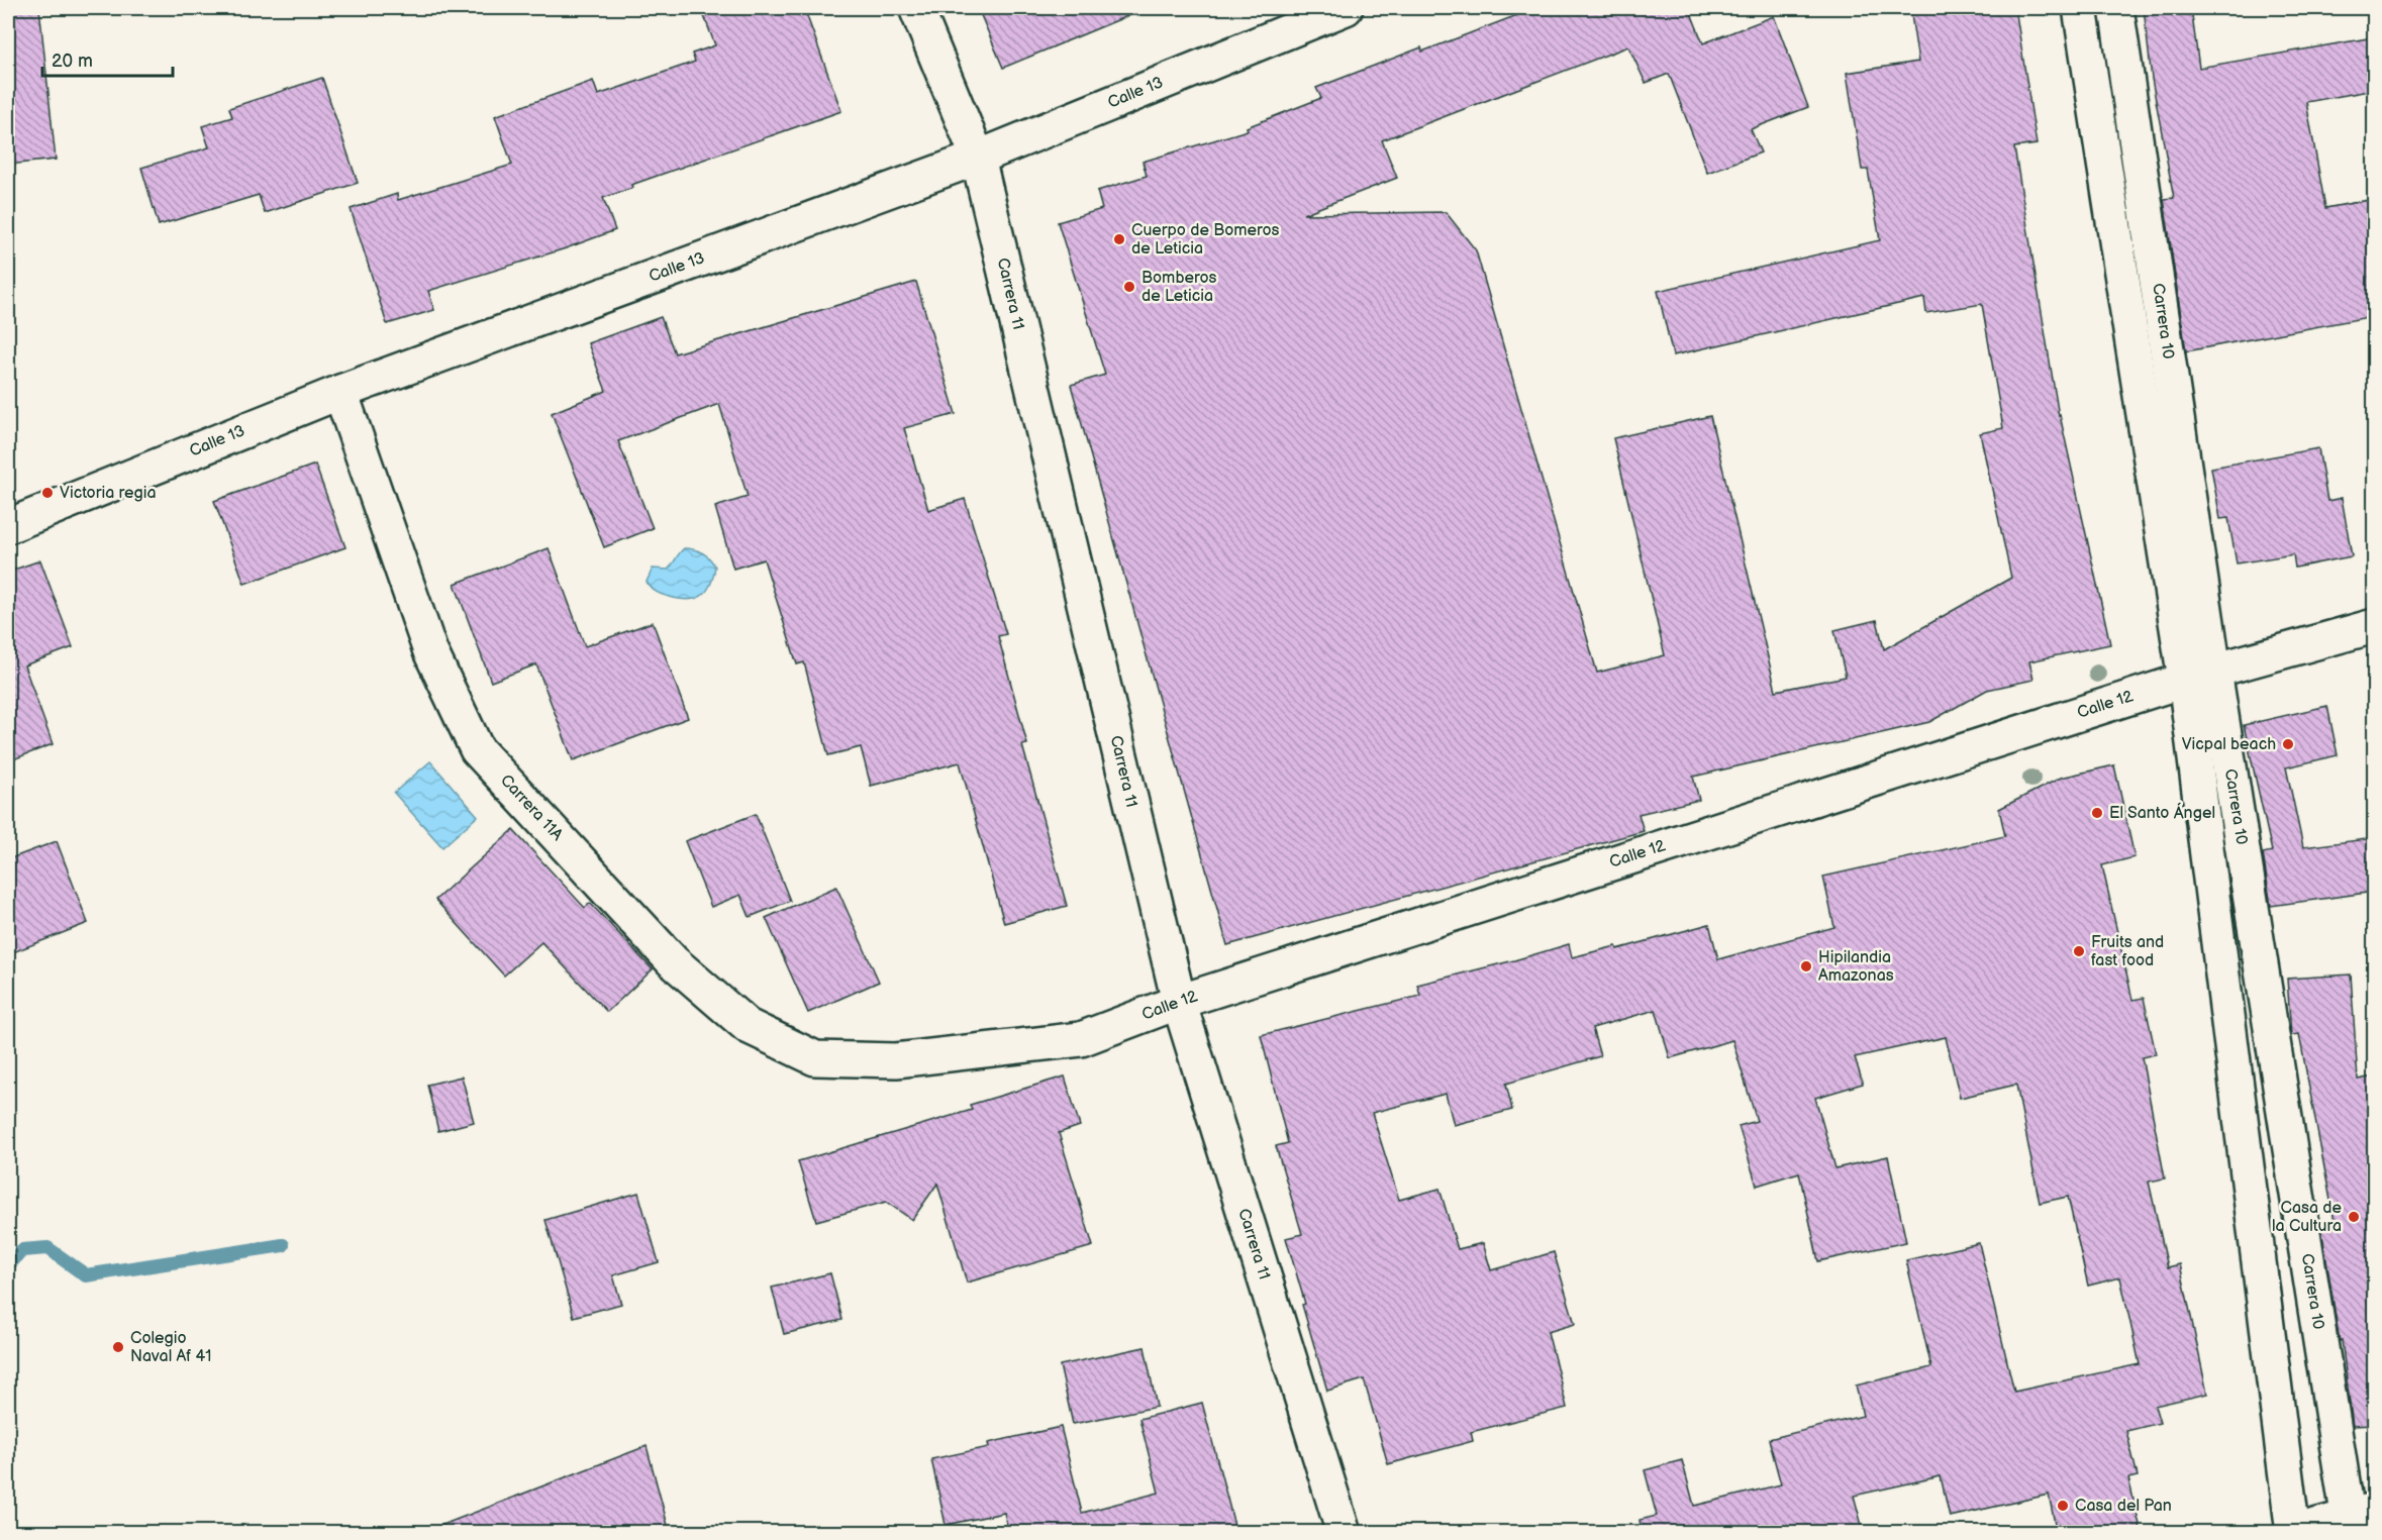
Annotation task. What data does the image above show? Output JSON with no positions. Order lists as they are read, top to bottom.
{
  "streets": {
    "street": [
      "Calle 13",
      "Carrera 11",
      "Carrera 10",
      "Calle 12",
      "Carrera 11A"
    ]
  },
  "crossings": [
    ["Calle 13", "Carrera 11"],
    ["Calle 13", "Carrera 11A"],
    ["Carrera 11", "Calle 12"],
    ["Carrera 10", "Calle 12"],
    ["Calle 12", "Carrera 11A"]
  ],
  "places": [
    "Cuerpo de Bomeros de Leticia",
    "Bomberos de Leticia",
    "Victoria regia",
    "Vicpal beach",
    "El Santo Ángel",
    "Fruits and fast food",
    "Hipilandia Amazonas",
    "Casa de la Cultura",
    "Colegio Naval Af 41",
    "Casa del Pan"
  ],
  "scale_bar": "20 m"
}
